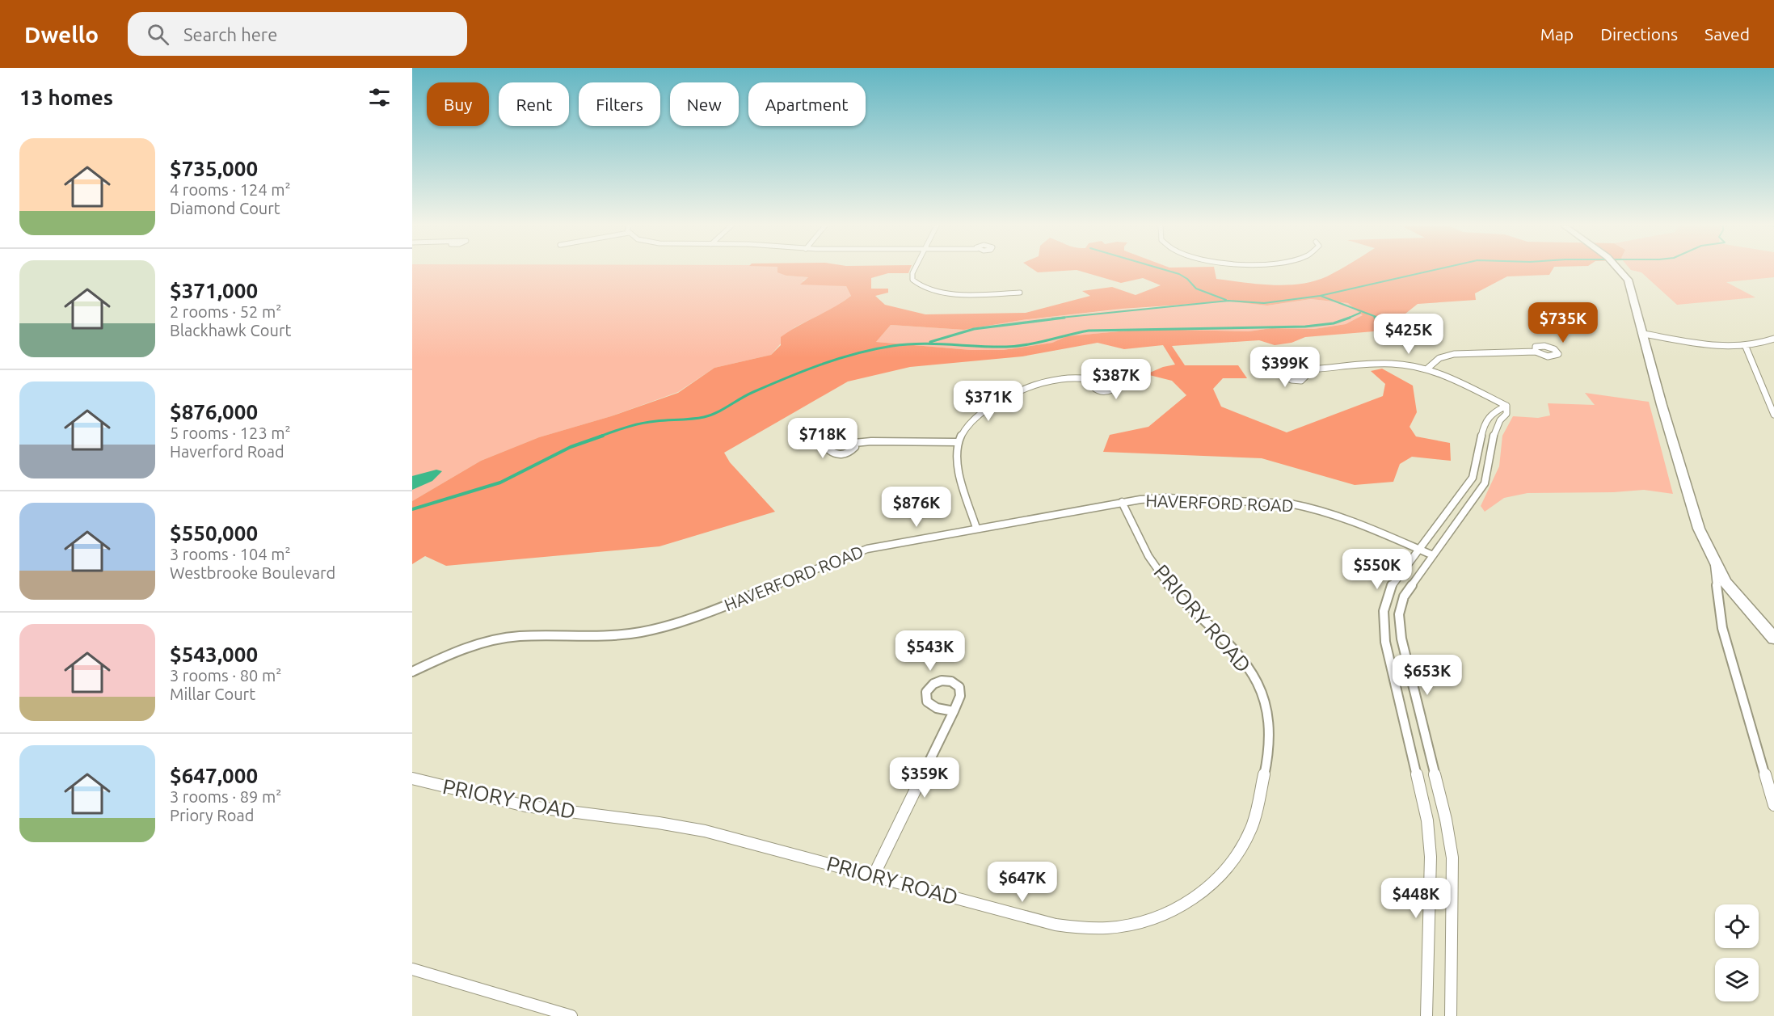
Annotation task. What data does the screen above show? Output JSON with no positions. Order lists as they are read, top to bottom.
{
  "streets": {
    "street": ["HAVERFORD ROAD", "PRIORY ROAD"]
  },
  "crossings": [
    ["HAVERFORD ROAD", "PRIORY ROAD"]
  ],
  "page": {
    "header": "Dwello",
    "search": "Search here",
    "nav": ["Map", "Directions", "Saved"],
    "heading": "13 homes",
    "chip": [
      "Buy",
      "Rent",
      "Filters",
      "New",
      "Apartment"
    ],
    "list": [
      {
        "name": "$735,000",
        "note": "4 rooms · 124 m² · Diamond Court"
      },
      {
        "name": "$371,000",
        "note": "2 rooms · 52 m² · Blackhawk Court"
      },
      {
        "name": "$876,000",
        "note": "5 rooms · 123 m² · Haverford Road"
      },
      {
        "name": "$550,000",
        "note": "3 rooms · 104 m² · Westbrooke Boulevard"
      },
      {
        "name": "$543,000",
        "note": "3 rooms · 80 m² · Millar Court"
      },
      {
        "name": "$647,000",
        "note": "3 rooms · 89 m² · Priory Road"
      }
    ],
    "price": [
      "$735K",
      "$425K",
      "$399K",
      "$387K",
      "$371K",
      "$718K",
      "$876K",
      "$550K",
      "$543K",
      "$653K",
      "$359K",
      "$647K",
      "$448K"
    ]
  }
}
